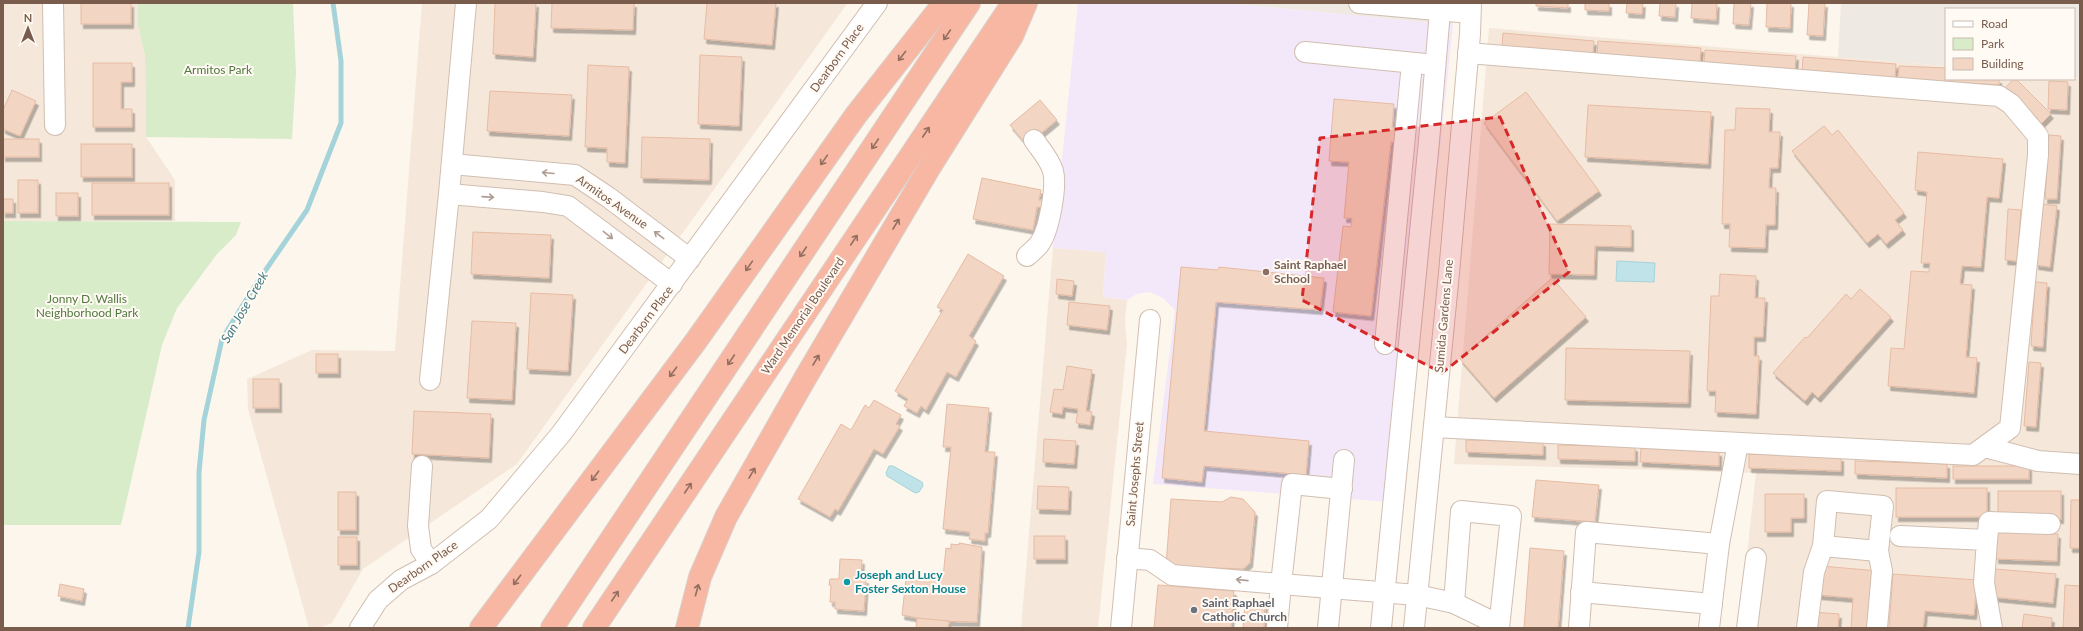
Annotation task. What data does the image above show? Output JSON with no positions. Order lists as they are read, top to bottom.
{
  "streets": {
    "highway": ["Ward Memorial Boulevard"],
    "street": [
      "Dearborn Place",
      "Armitos Avenue",
      "Sumida Gardens Lane",
      "Saint Josephs Street"
    ]
  },
  "crossings": [
    ["Dearborn Place", "Armitos Avenue"]
  ],
  "water": ["San Jose Creek"],
  "parks": ["Armitos Park", "Jonny D. Wallis Neighborhood Park"],
  "places": ["Saint Raphael School", "Joseph and Lucy Foster Sexton House", "Saint Raphael Catholic Church"],
  "legend": ["Road", "Park", "Building"],
  "north": "top"
}
